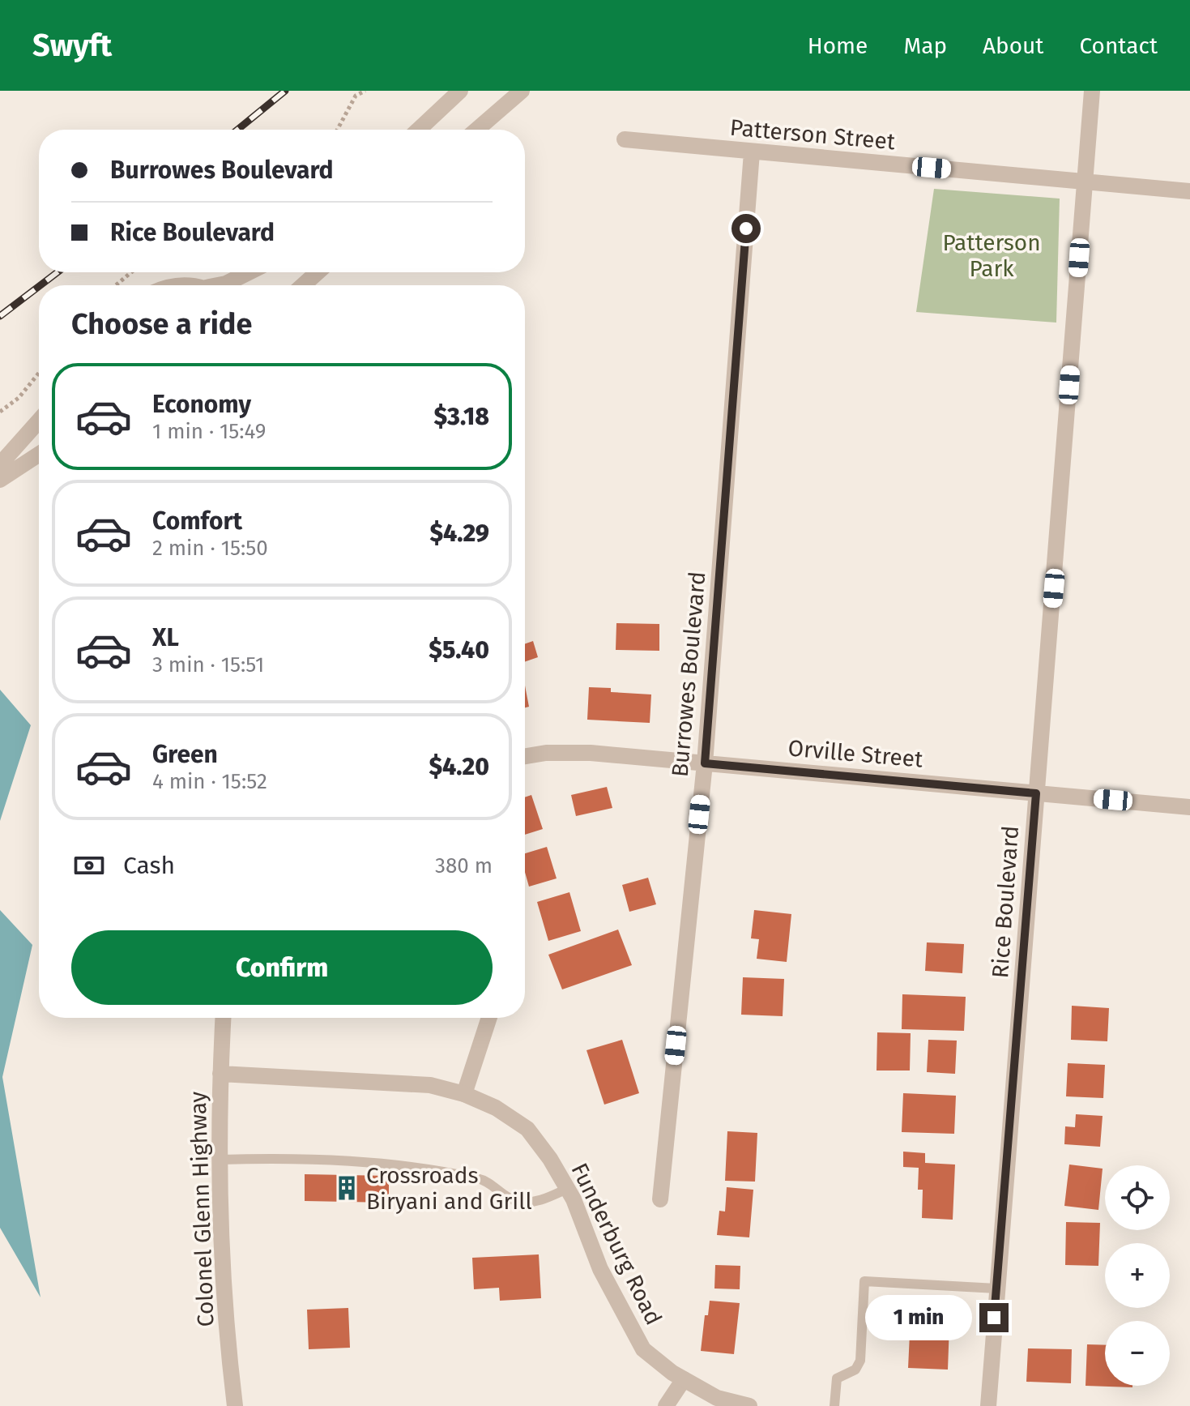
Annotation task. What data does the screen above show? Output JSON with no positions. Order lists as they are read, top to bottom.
{
  "streets": {
    "street": [
      "Patterson Street",
      "Burrowes Boulevard",
      "Orville Street",
      "Rice Boulevard",
      "Colonel Glenn Highway",
      "Funderburg Road"
    ]
  },
  "crossings": [
    ["Patterson Street", "Burrowes Boulevard"],
    ["Patterson Street", "Rice Boulevard"],
    ["Burrowes Boulevard", "Orville Street"],
    ["Orville Street", "Rice Boulevard"],
    ["Colonel Glenn Highway", "Funderburg Road"]
  ],
  "parks": ["Patterson Park"],
  "places": {
    "building": ["Crossroads Biryani and Grill"]
  },
  "page": {
    "header": "Swyft",
    "nav": [
      "Home",
      "Map",
      "About",
      "Contact"
    ],
    "banner": ["Burrowes Boulevard", "Rice Boulevard"],
    "heading": "Choose a ride",
    "list": [
      {
        "name": "Economy",
        "note": "1 min · 15:49",
        "value": "$3.18"
      },
      {
        "name": "Comfort",
        "note": "2 min · 15:50",
        "value": "$4.29"
      },
      {
        "name": "XL",
        "note": "3 min · 15:51",
        "value": "$5.40"
      },
      {
        "name": "Green",
        "note": "4 min · 15:52",
        "value": "$4.20"
      }
    ],
    "pay": ["Cash", "380 m"],
    "buttons": "Confirm",
    "map_buttons": ["+", "−"],
    "bubble": "1 min"
  }
}
